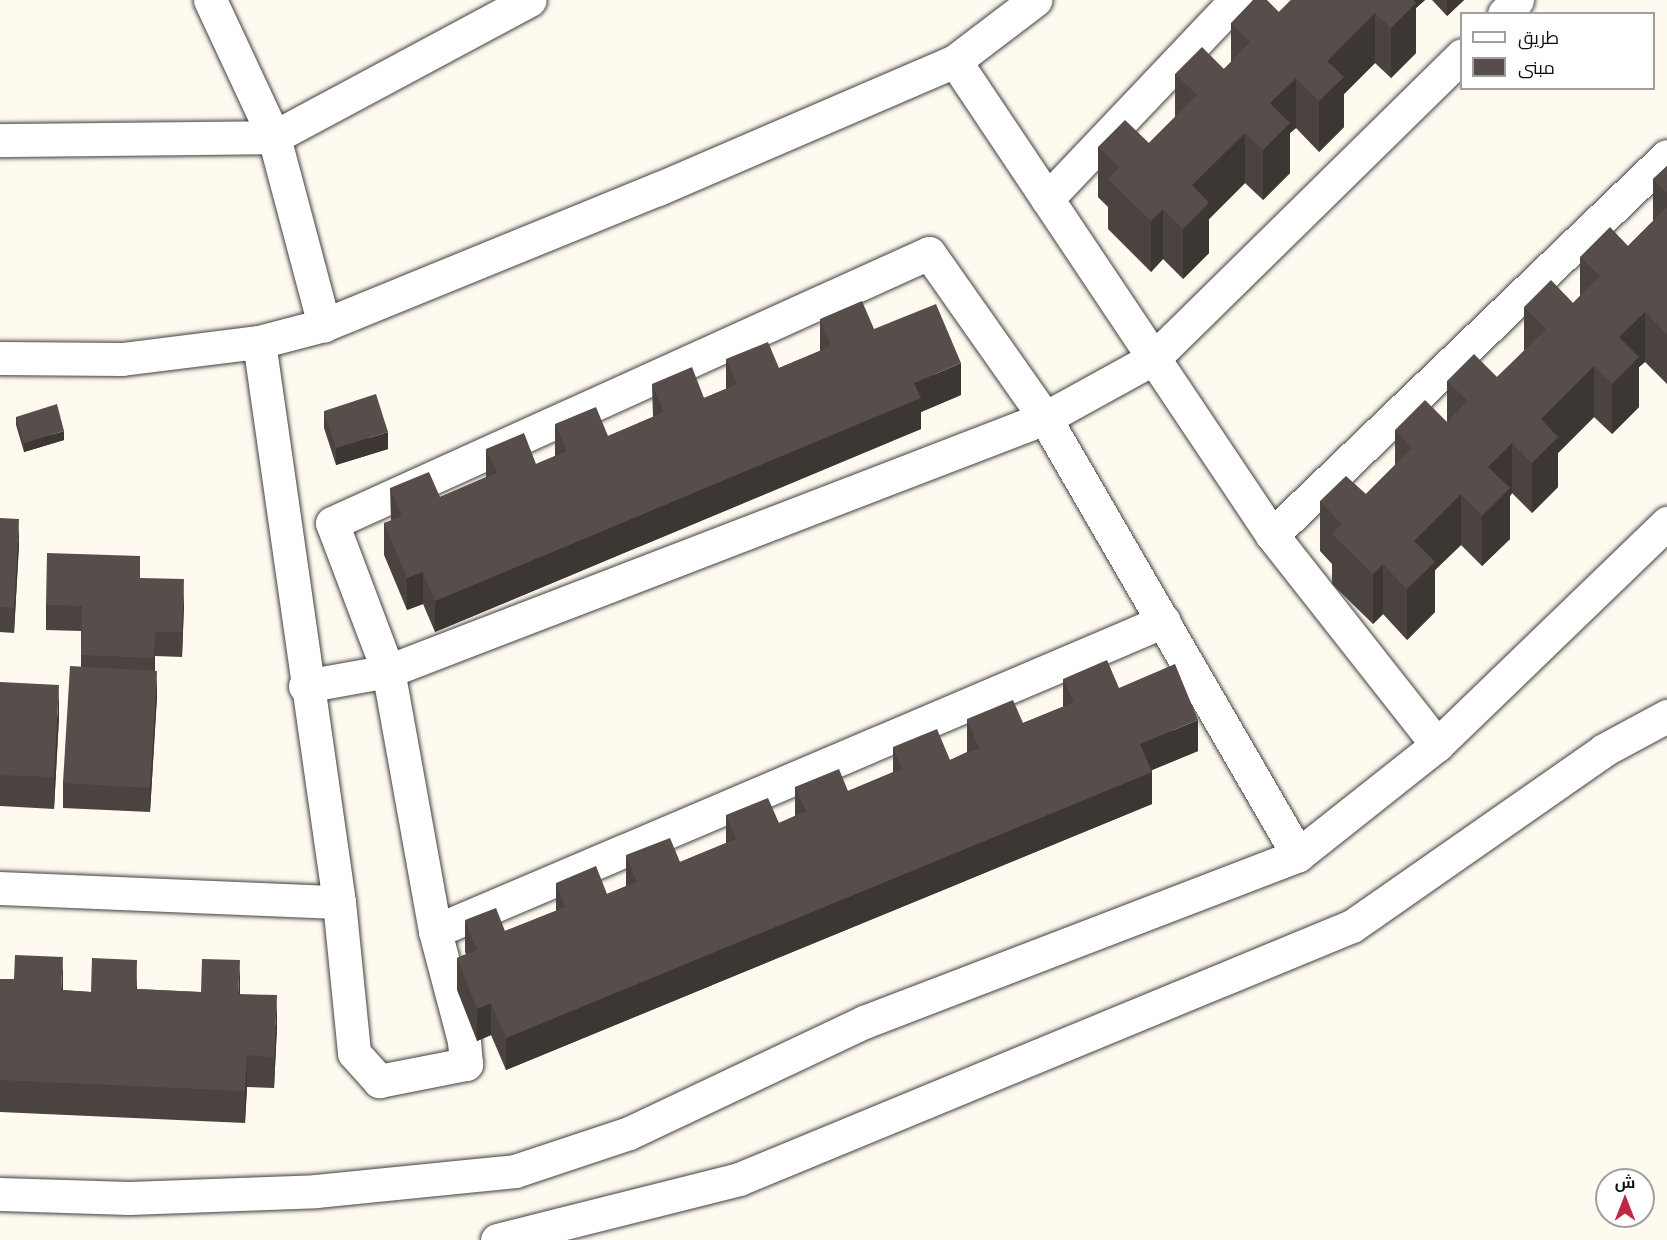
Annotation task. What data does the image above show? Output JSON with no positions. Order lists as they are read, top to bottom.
{
  "legend": ["طريق", "مبنى"],
  "north": "top"
}
